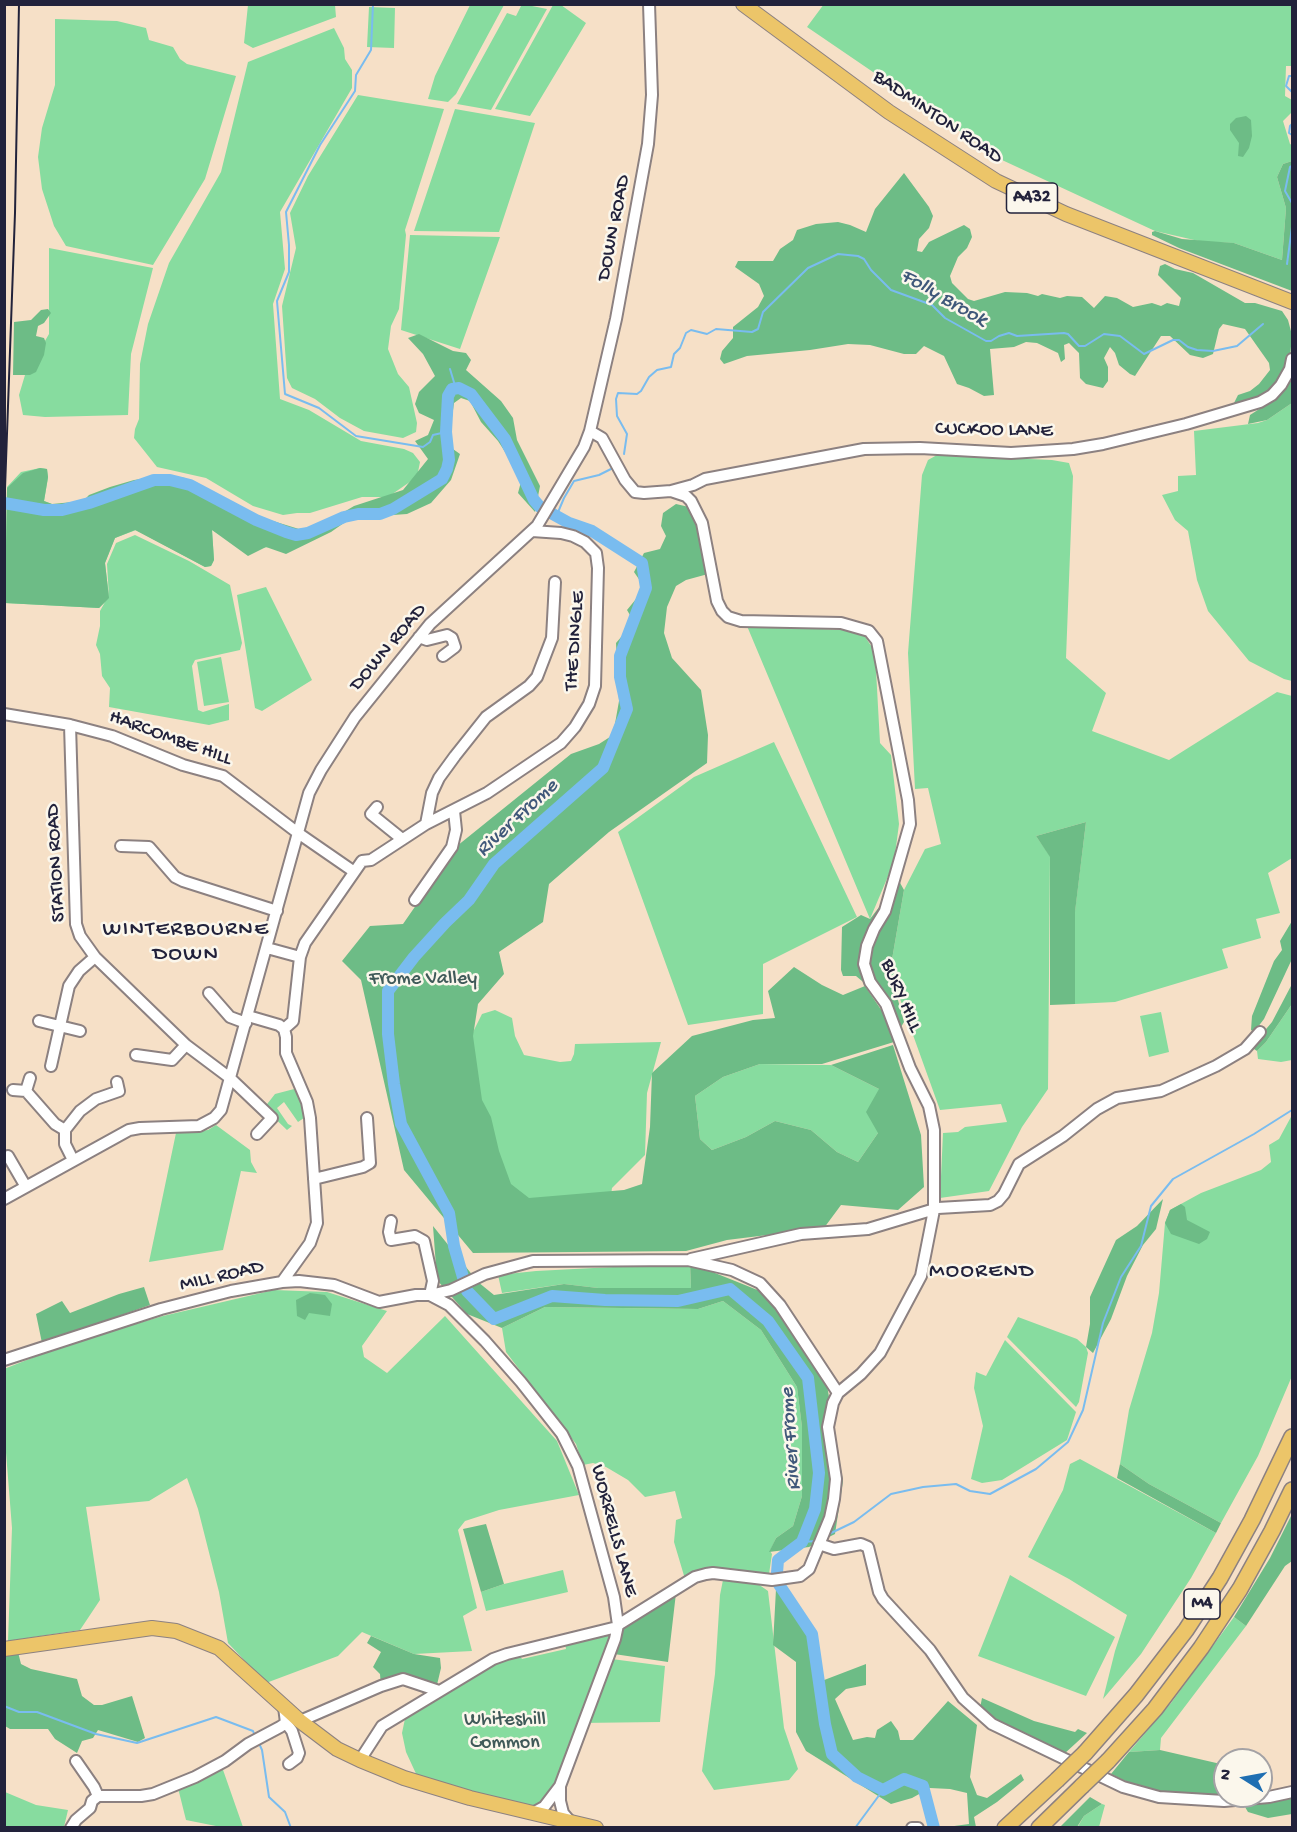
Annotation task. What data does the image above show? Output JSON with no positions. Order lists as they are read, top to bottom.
{
  "streets": {
    "highway": ["M4"],
    "main road": ["BADMINTON ROAD", "A432"],
    "street": [
      "DOWN ROAD",
      "CUCKOO LANE",
      "THE DINGLE",
      "HARCOMBE HILL",
      "STATION ROAD",
      "BURY HILL",
      "MILL ROAD",
      "WORRELLS LANE"
    ]
  },
  "crossings": [
    ["DOWN ROAD", "THE DINGLE"],
    ["DOWN ROAD", "HARCOMBE HILL"],
    ["DOWN ROAD", "STATION ROAD"],
    ["THE DINGLE", "HARCOMBE HILL"],
    ["HARCOMBE HILL", "STATION ROAD"],
    ["MILL ROAD", "WORRELLS LANE"]
  ],
  "districts": ["WINTERBOURNE DOWN", "MOOREND"],
  "water": ["Folly Brook", "River Frome"],
  "parks": ["Frome Valley", "Whiteshill Common"],
  "north": "left"
}
